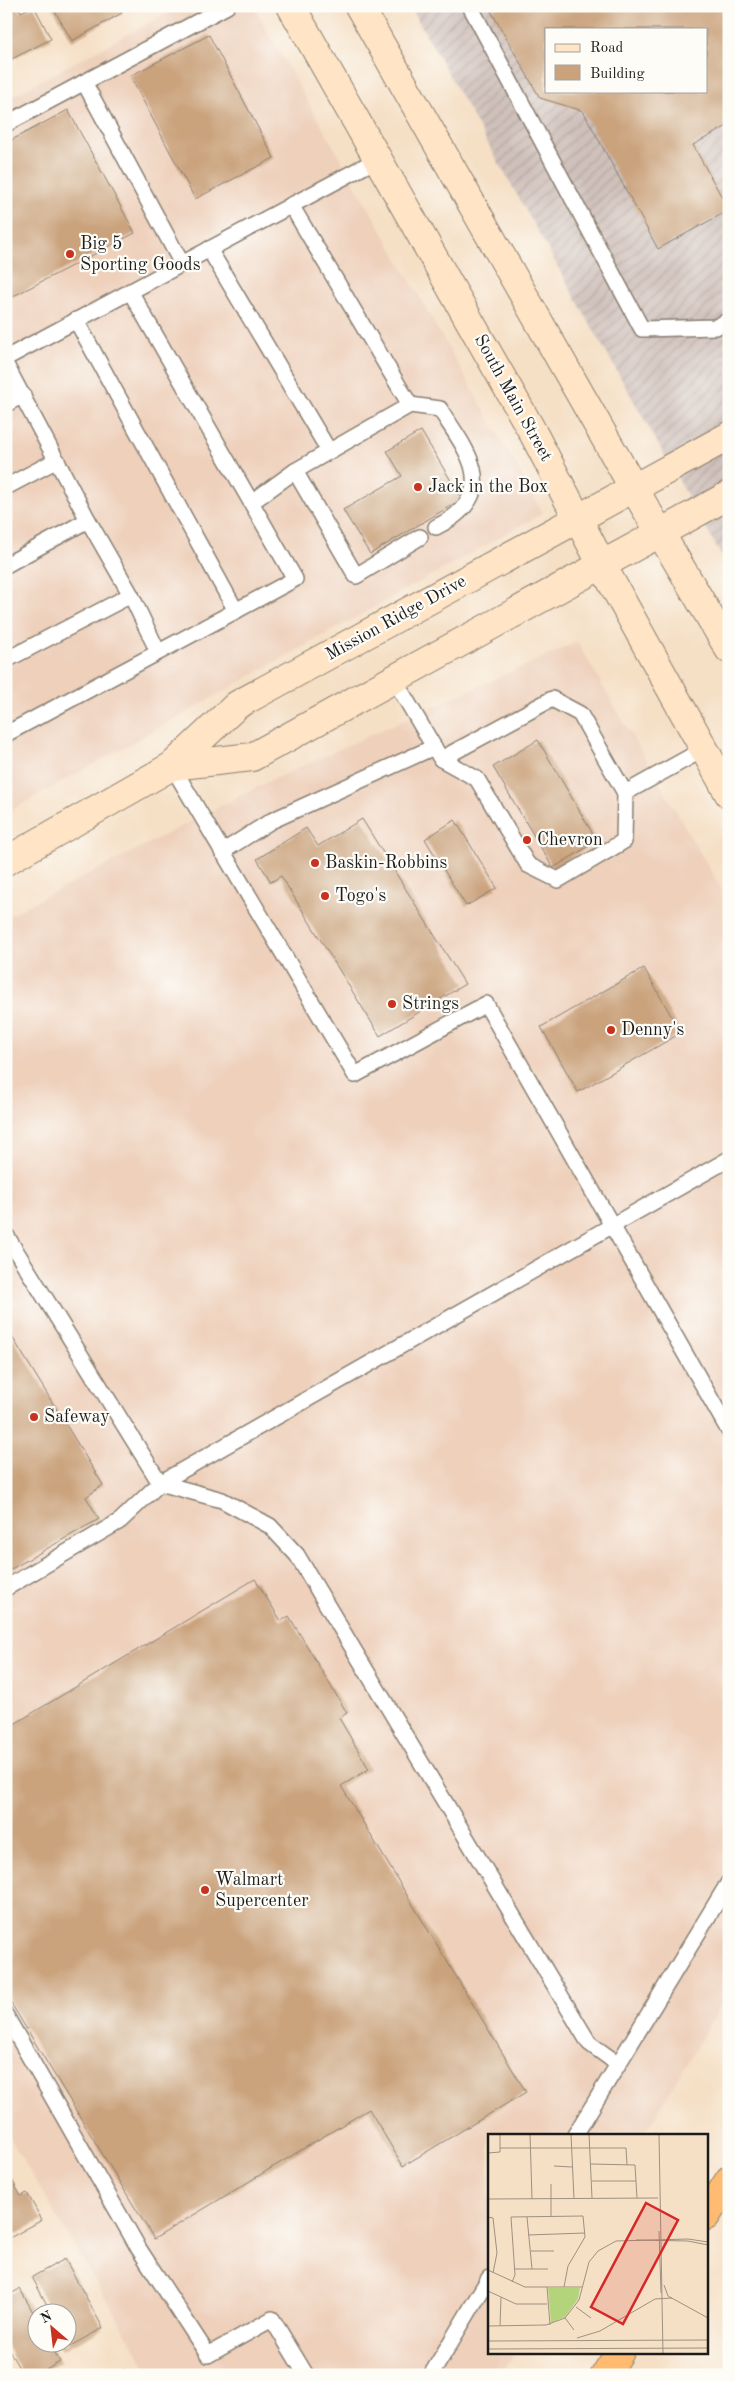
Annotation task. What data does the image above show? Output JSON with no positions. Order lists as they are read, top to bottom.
{
  "streets": {
    "main road": ["South Main Street", "Mission Ridge Drive"]
  },
  "crossings": [
    ["South Main Street", "Mission Ridge Drive"]
  ],
  "places": [
    "Big 5 Sporting Goods",
    "Jack in the Box",
    "Chevron",
    "Baskin-Robbins",
    "Togo's",
    "Strings",
    "Denny's",
    "Safeway",
    "Walmart Supercenter"
  ],
  "legend": ["Road", "Building"],
  "north": "top left"
}
